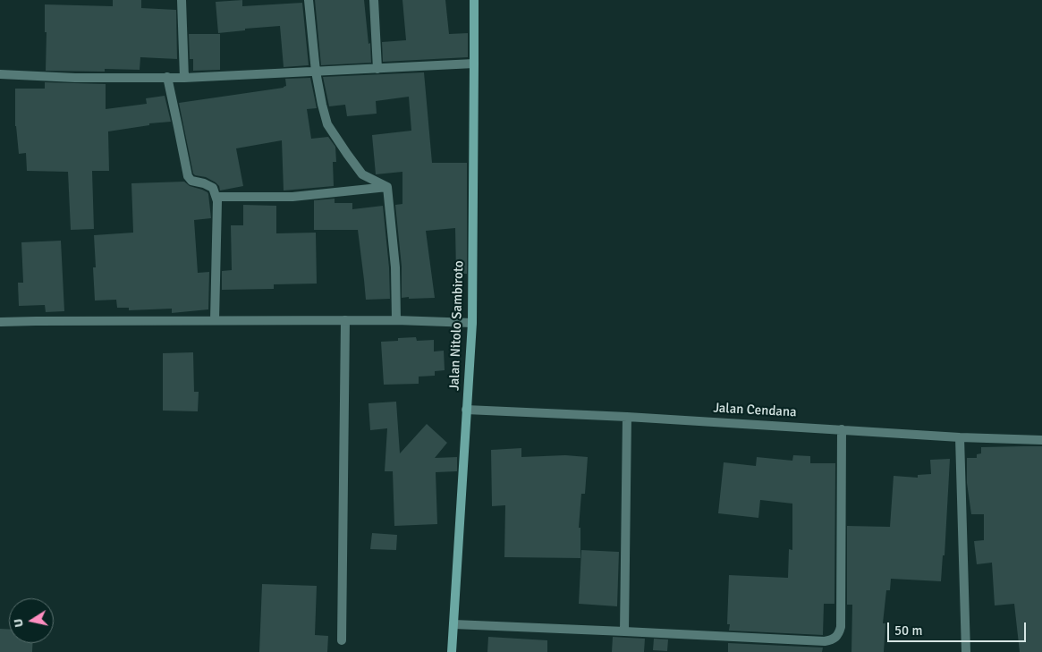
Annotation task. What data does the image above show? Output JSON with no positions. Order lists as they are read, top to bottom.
{
  "streets": {
    "street": ["Jalan Nitolo Sambiroto", "Jalan Cendana"]
  },
  "crossings": [
    ["Jalan Nitolo Sambiroto", "Jalan Cendana"]
  ],
  "scale_bar": "50 m",
  "north": "left"
}
